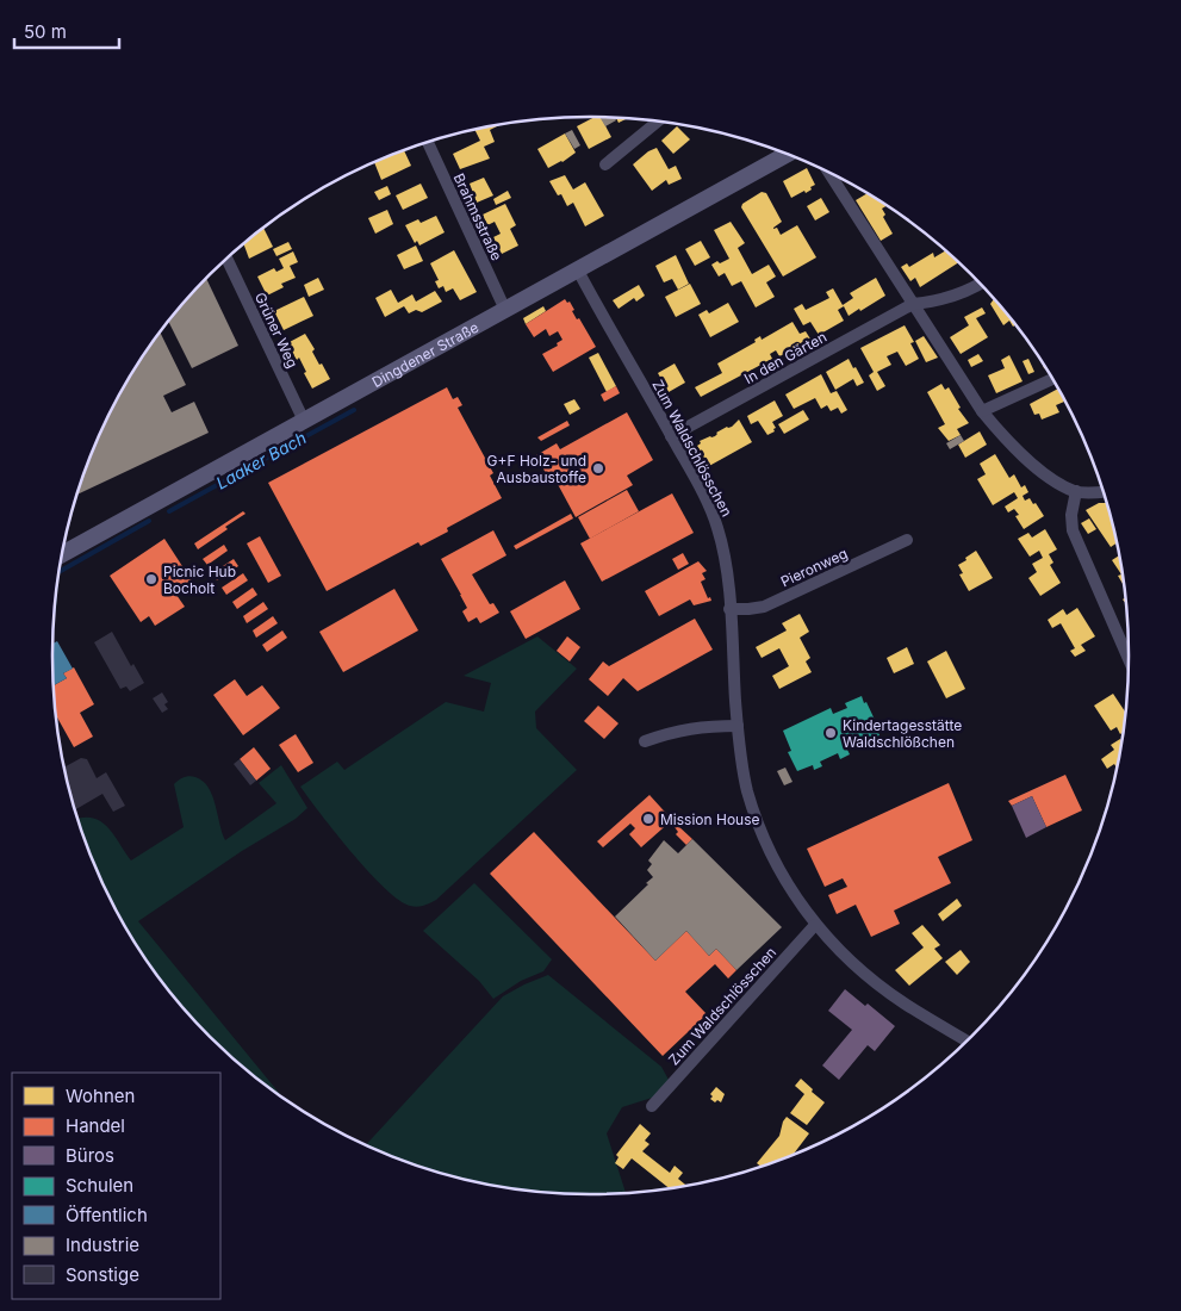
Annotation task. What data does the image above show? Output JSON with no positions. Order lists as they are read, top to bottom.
{
  "streets": {
    "main road": ["Dingdener Straße"],
    "street": [
      "Brahmsstraße",
      "Grüner Weg",
      "In den Gärten",
      "Zum Waldschlösschen",
      "Pieronweg"
    ]
  },
  "crossings": [
    ["Brahmsstraße", "Dingdener Straße"],
    ["Grüner Weg", "Dingdener Straße"],
    ["Dingdener Straße", "Zum Waldschlösschen"],
    ["In den Gärten", "Zum Waldschlösschen"],
    ["Zum Waldschlösschen", "Pieronweg"]
  ],
  "water": ["Laaker Bach"],
  "places": [
    "G+F Holz- und Ausbaustoffe",
    "Picnic Hub Bocholt",
    "Kindertagesstätte Waldschlößchen",
    "Mission House"
  ],
  "legend": [
    "Wohnen",
    "Handel",
    "Büros",
    "Schulen",
    "Öffentlich",
    "Industrie",
    "Sonstige"
  ],
  "scale_bar": "50 m"
}
